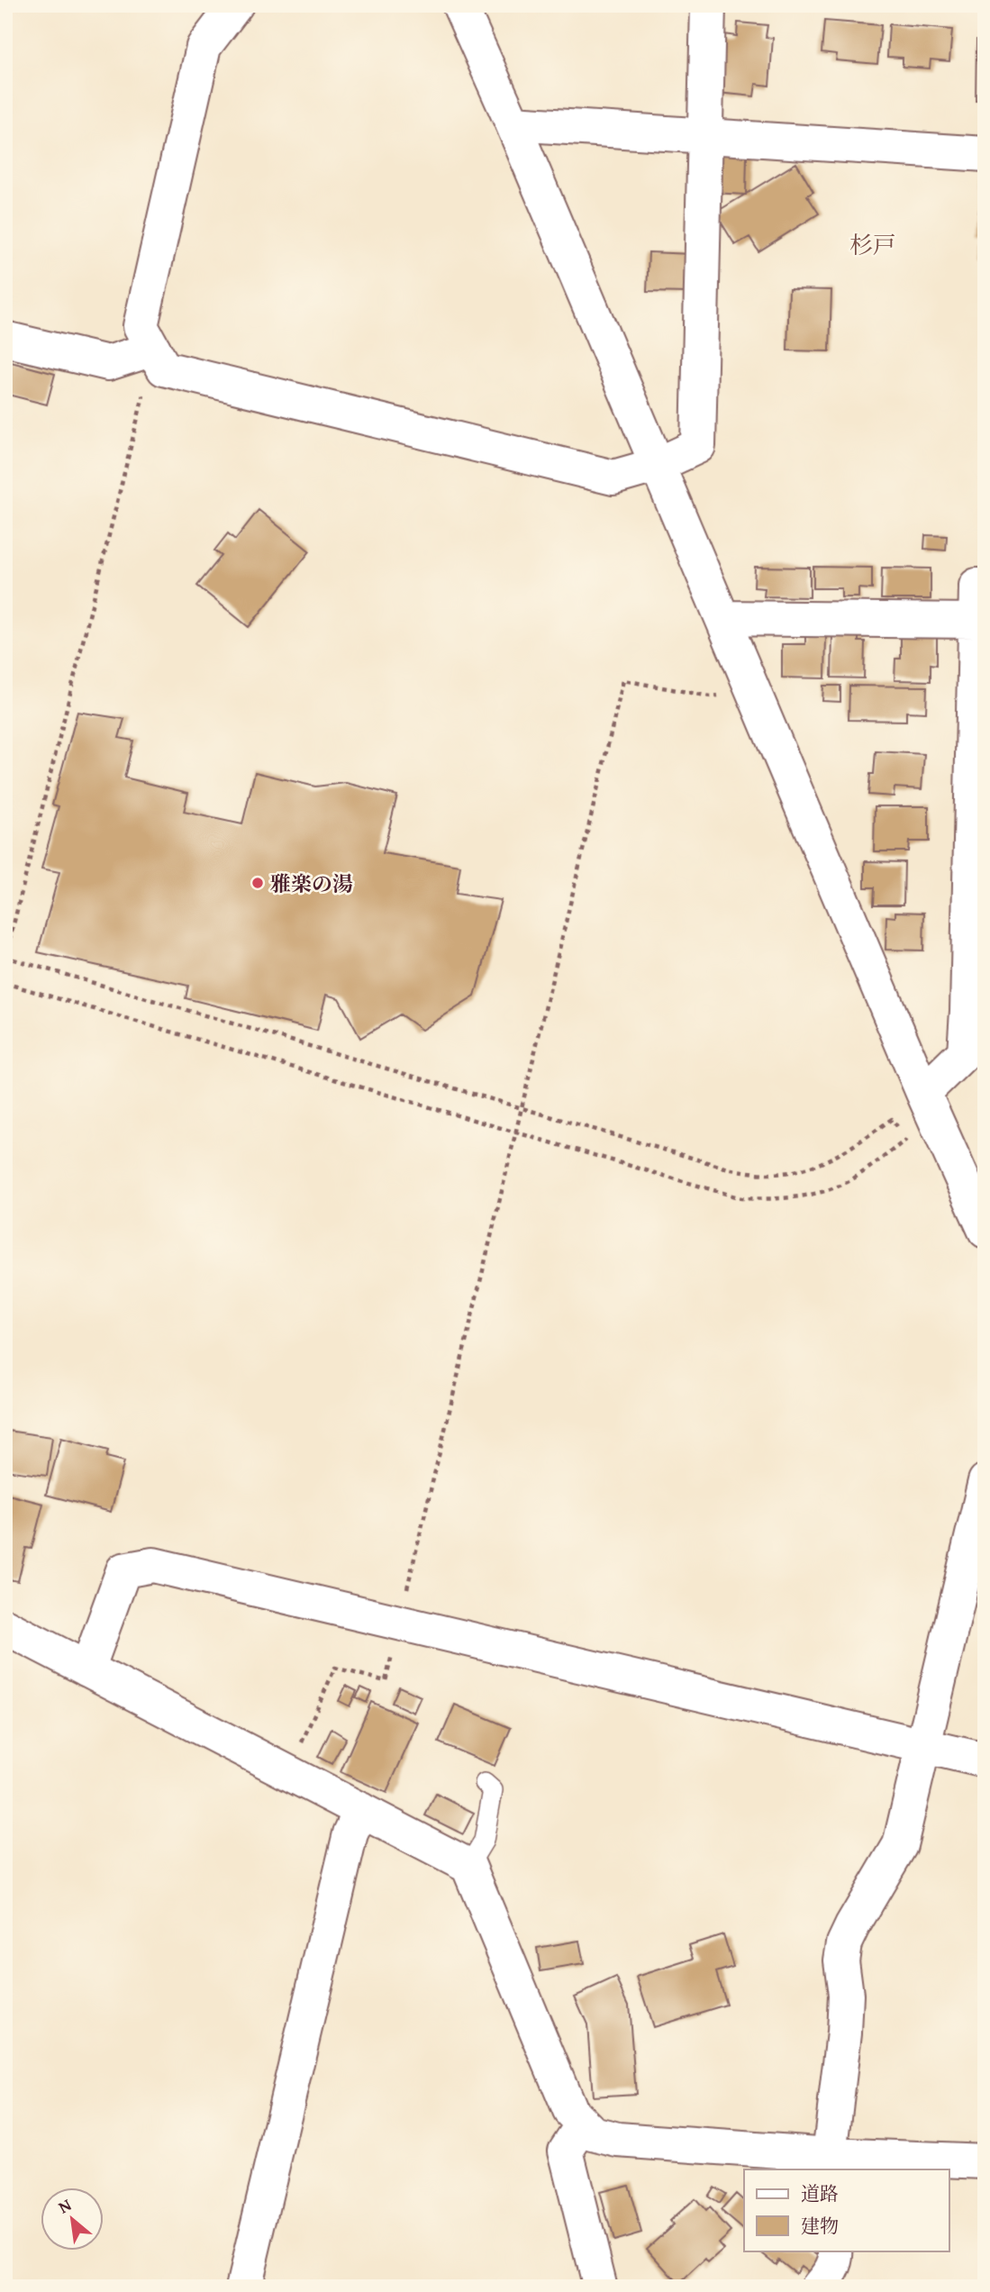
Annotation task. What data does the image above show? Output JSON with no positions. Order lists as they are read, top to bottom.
{
  "districts": ["杉戸"],
  "places": ["雅楽の湯"],
  "legend": ["道路", "建物"],
  "north": "top left"
}
